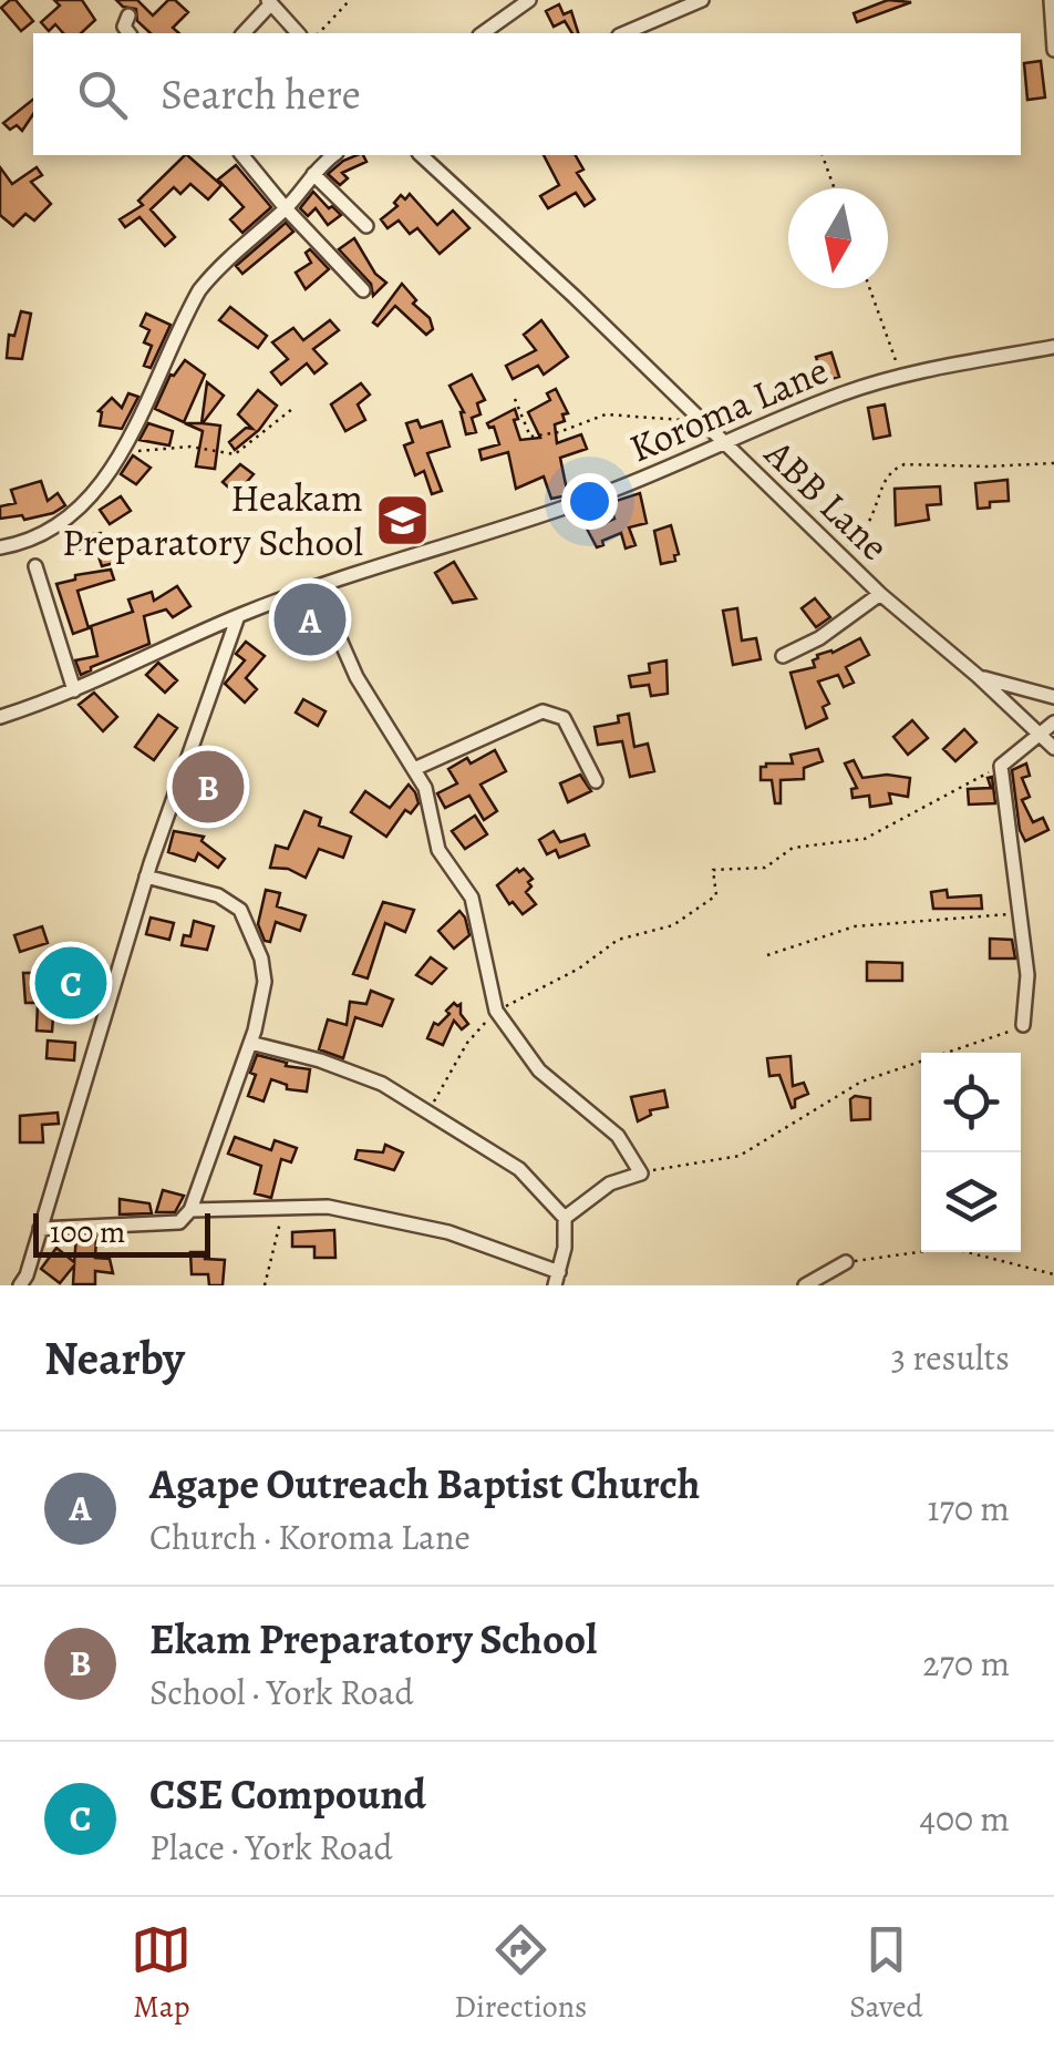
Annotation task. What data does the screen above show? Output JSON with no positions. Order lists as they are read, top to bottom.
{
  "streets": {
    "street": ["Koroma Lane", "ABB Lane"]
  },
  "crossings": [
    ["Koroma Lane", "ABB Lane"]
  ],
  "places": {
    "school or university": ["Heakam Preparatory School"]
  },
  "scale_bar": "100 m",
  "north": "bottom",
  "page": {
    "search": "Search here",
    "pins": ["A", "B", "C"],
    "scale": "100 m",
    "heading": ["Nearby", "3 results"],
    "list": [
      {
        "mark": "A",
        "name": "Agape Outreach Baptist Church",
        "note": "Church · Koroma Lane",
        "value": "170 m"
      },
      {
        "mark": "B",
        "name": "Ekam Preparatory School",
        "note": "School · York Road",
        "value": "270 m"
      },
      {
        "mark": "C",
        "name": "CSE Compound",
        "note": "Place · York Road",
        "value": "400 m"
      }
    ],
    "nav": ["Map", "Directions", "Saved"]
  }
}
